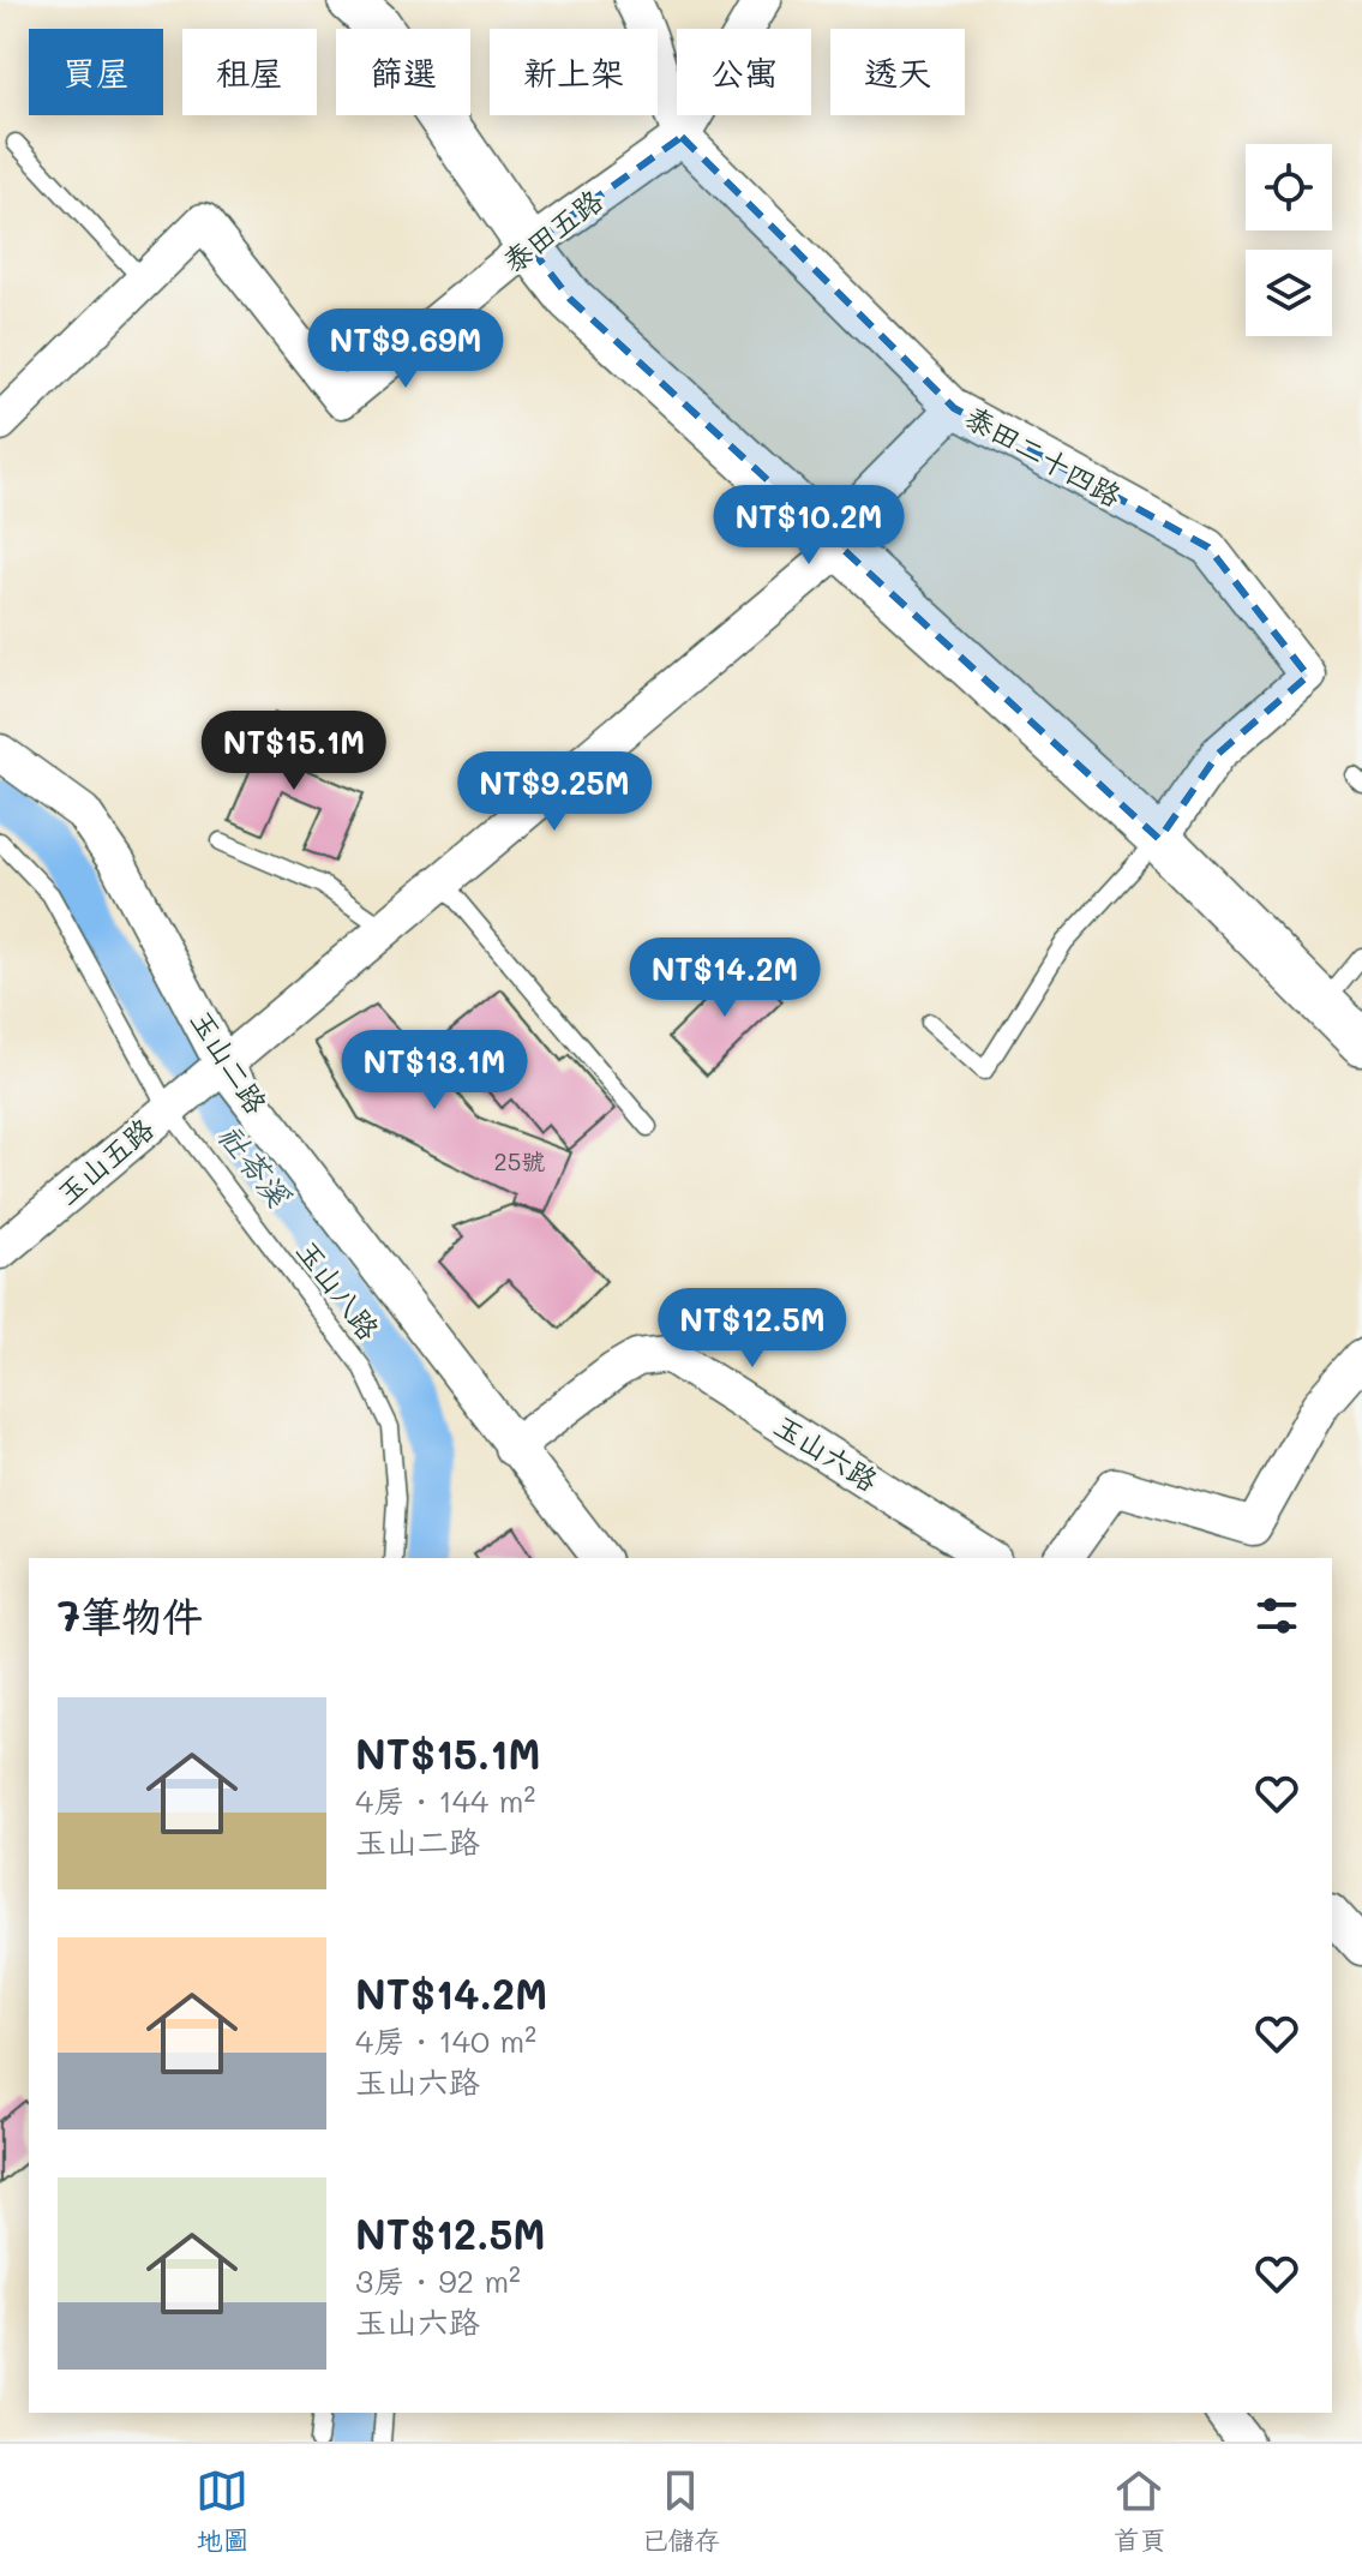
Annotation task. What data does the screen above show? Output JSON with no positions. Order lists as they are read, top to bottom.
{
  "streets": {
    "street": [
      "泰田五路",
      "泰田二十四路",
      "玉山二路",
      "玉山五路",
      "玉山六路"
    ],
    "lane": ["玉山八路"]
  },
  "crossings": [
    ["泰田五路", "泰田二十四路"],
    ["泰田二十四路", "玉山五路"],
    ["玉山二路", "玉山五路"],
    ["玉山二路", "玉山六路"],
    ["玉山五路", "玉山八路"]
  ],
  "water": ["社苓溪"],
  "house_numbers": ["25號"],
  "page": {
    "chip": [
      "買屋",
      "租屋",
      "篩選",
      "新上架",
      "公寓",
      "透天"
    ],
    "price": [
      "NT$9.69M",
      "NT$10.2M",
      "NT$15.1M",
      "NT$9.25M",
      "NT$14.2M",
      "NT$13.1M",
      "NT$12.5M"
    ],
    "heading": "7筆物件",
    "list": [
      {
        "name": "NT$15.1M",
        "note": "4房 · 144 m² · 玉山二路"
      },
      {
        "name": "NT$14.2M",
        "note": "4房 · 140 m² · 玉山六路"
      },
      {
        "name": "NT$12.5M",
        "note": "3房 · 92 m² · 玉山六路"
      }
    ],
    "tabs": ["地圖", "已儲存", "首頁"]
  }
}
